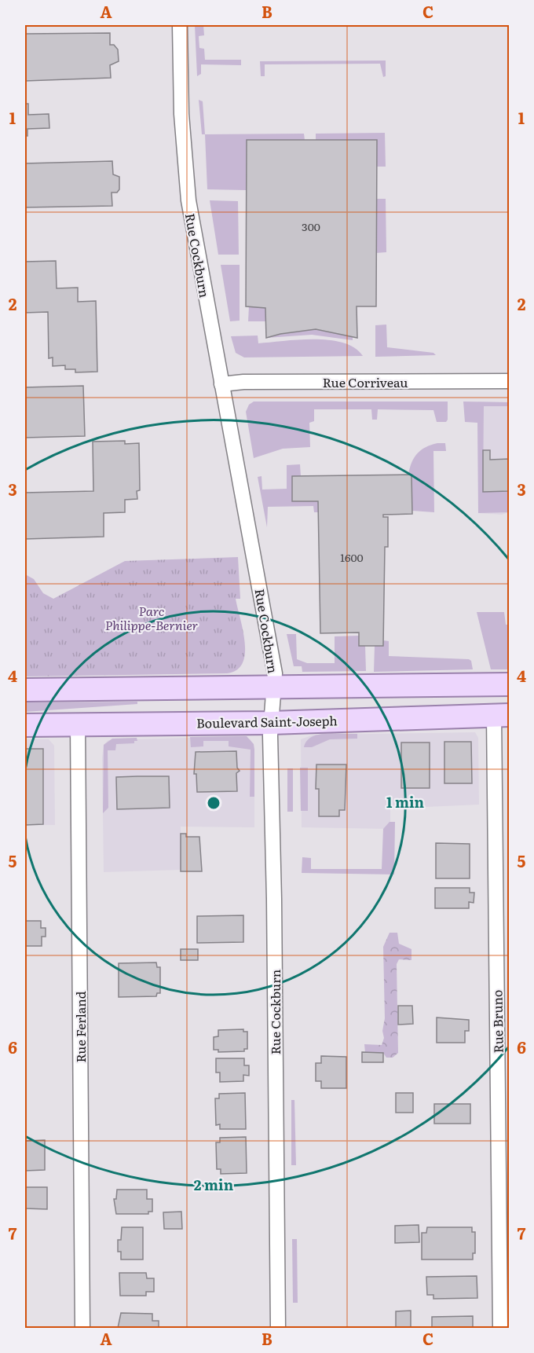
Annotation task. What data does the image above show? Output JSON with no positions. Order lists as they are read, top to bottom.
{
  "streets": {
    "main road": ["Boulevard Saint-Joseph"],
    "street": [
      "Rue Cockburn",
      "Rue Corriveau",
      "Rue Bruno",
      "Rue Ferland"
    ]
  },
  "crossings": [
    ["Rue Cockburn", "Rue Corriveau"],
    ["Rue Cockburn", "Boulevard Saint-Joseph"],
    ["Boulevard Saint-Joseph", "Rue Bruno"],
    ["Boulevard Saint-Joseph", "Rue Ferland"]
  ],
  "parks": ["Parc Philippe-Bernier"],
  "house_numbers": ["300", "1600"],
  "grid": {
    "columns": ["A", "B", "C"],
    "rows": [
      "1",
      "2",
      "3",
      "4",
      "5",
      "6",
      "7"
    ]
  },
  "rings": ["1 min", "2 min"]
}
